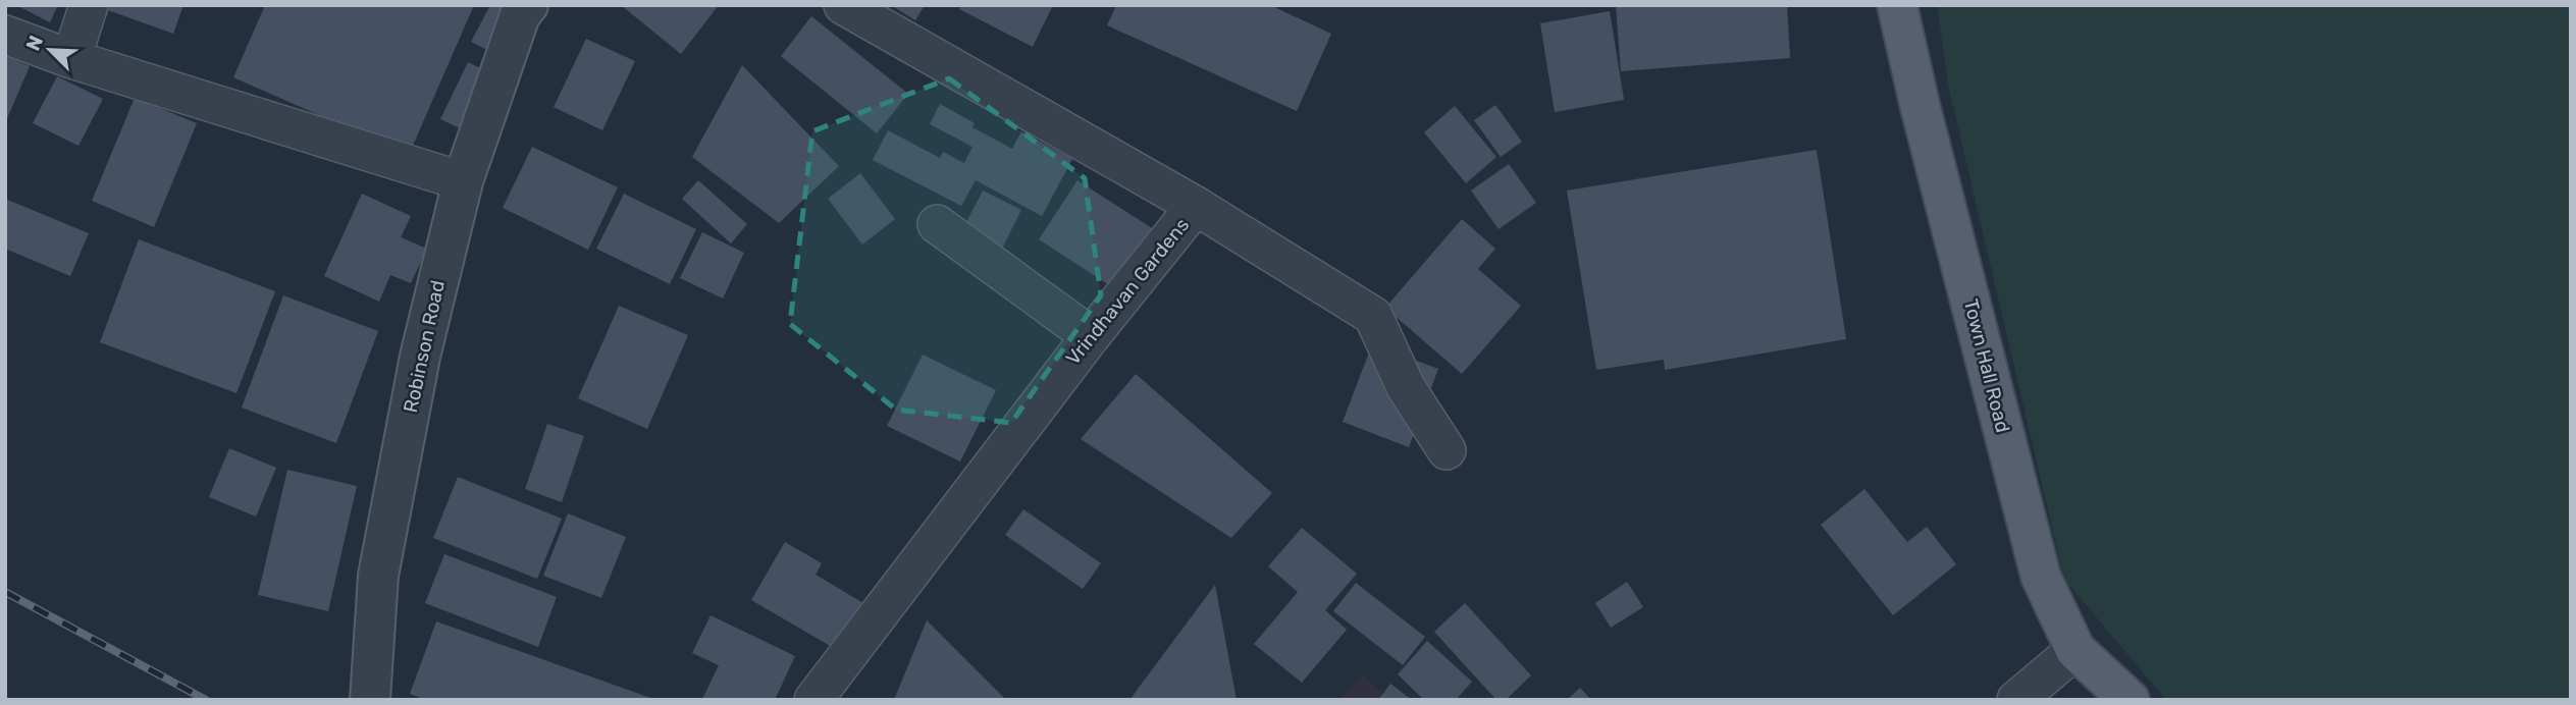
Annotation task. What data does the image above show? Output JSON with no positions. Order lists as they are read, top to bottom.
{
  "streets": {
    "main road": ["Town Hall Road"],
    "street": ["Vrindhavan Gardens", "Robinson Road"]
  },
  "north": "top left"
}
